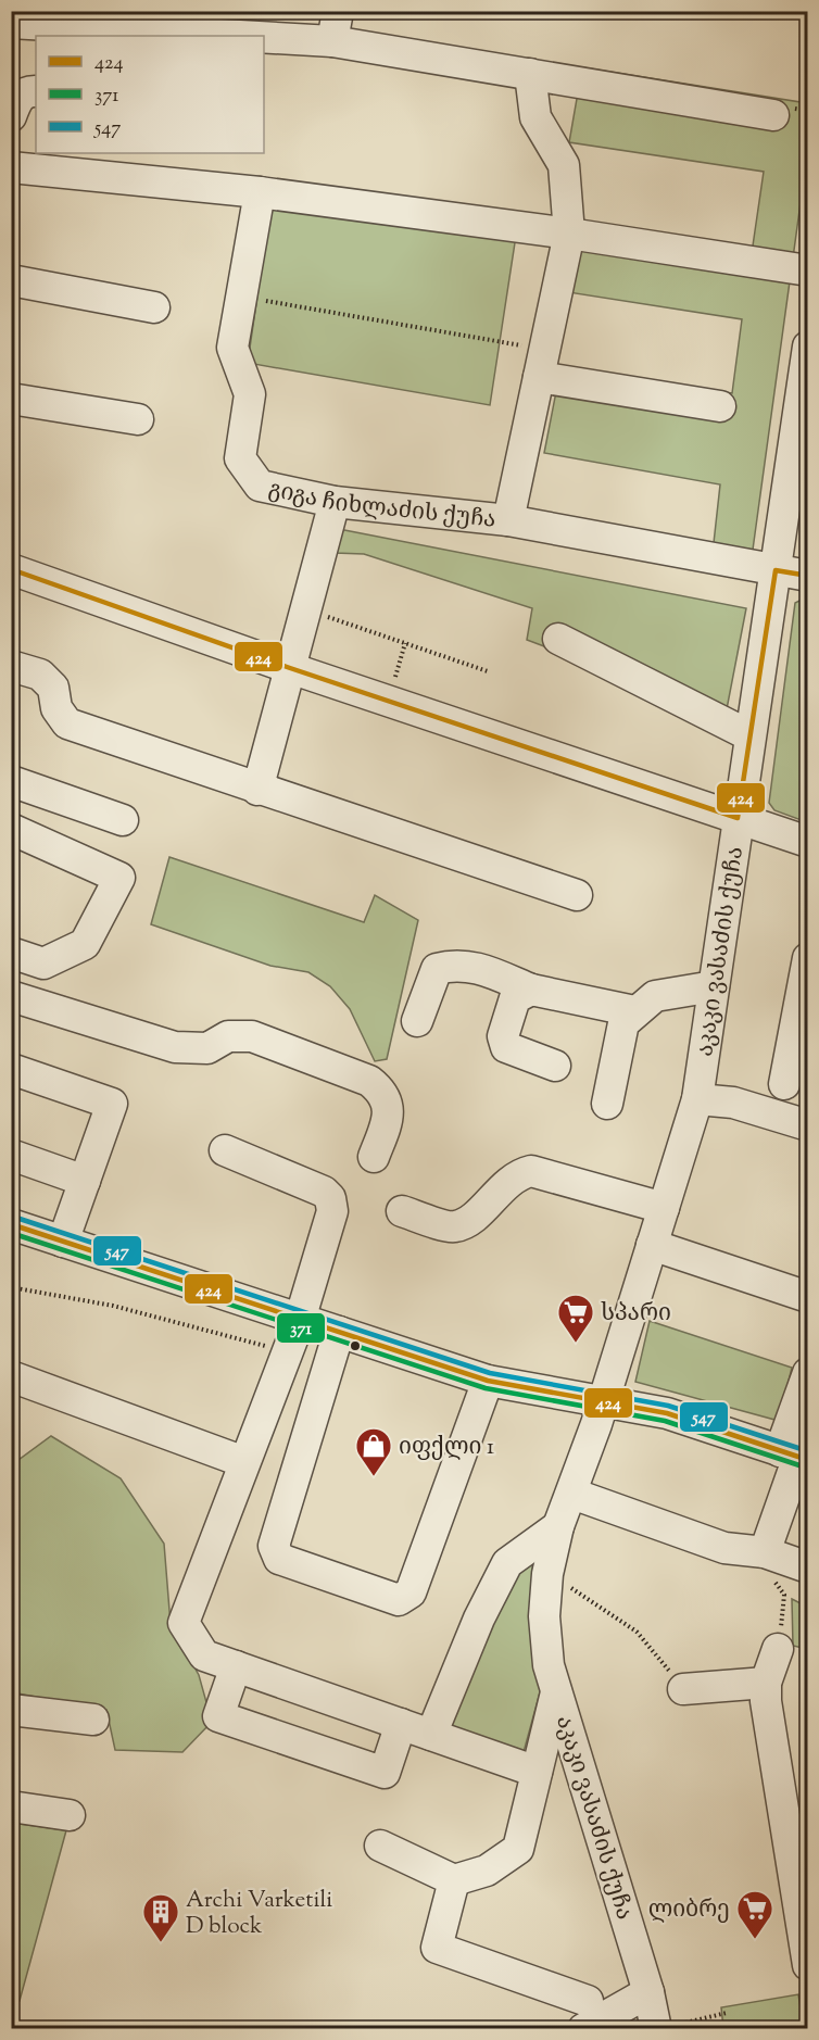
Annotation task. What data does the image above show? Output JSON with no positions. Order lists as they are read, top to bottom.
{
  "streets": {
    "street": ["გიგა ჩიხლაძის ქუჩა", "აკაკი ვასაძის ქუჩა"]
  },
  "crossings": [
    ["გიგა ჩიხლაძის ქუჩა", "აკაკი ვასაძის ქუჩა"]
  ],
  "places": {
    "supermarket": ["სპარი", "ლიბრე"],
    "shop": ["იფქლი 1"],
    "building": ["Archi Varketili D block"]
  },
  "lines": ["transit line 424", "transit line 547", "transit line 371"],
  "legend": ["424", "371", "547"]
}
